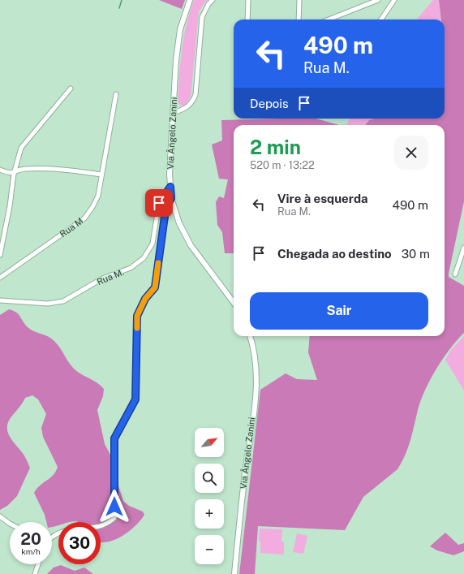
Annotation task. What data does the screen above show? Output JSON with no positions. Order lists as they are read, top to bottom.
{
  "streets": {
    "street": ["Via Ângelo Zanini", "Rua M", "Rua M."]
  },
  "crossings": [
    ["Via Ângelo Zanini", "Rua M."]
  ],
  "north": "top right",
  "page": {
    "turn": ["490 m", "Rua M."],
    "then": "Depois",
    "heading": ["2 min", "520 m · 13:22"],
    "list": [
      {
        "name": "Vire à esquerda",
        "note": "Rua M.",
        "value": "490 m"
      },
      {
        "name": "Chegada ao destino",
        "value": "30 m"
      }
    ],
    "buttons": "Sair",
    "map_buttons": ["+", "−"],
    "speed": "20 km/h",
    "limit": "30"
  }
}
